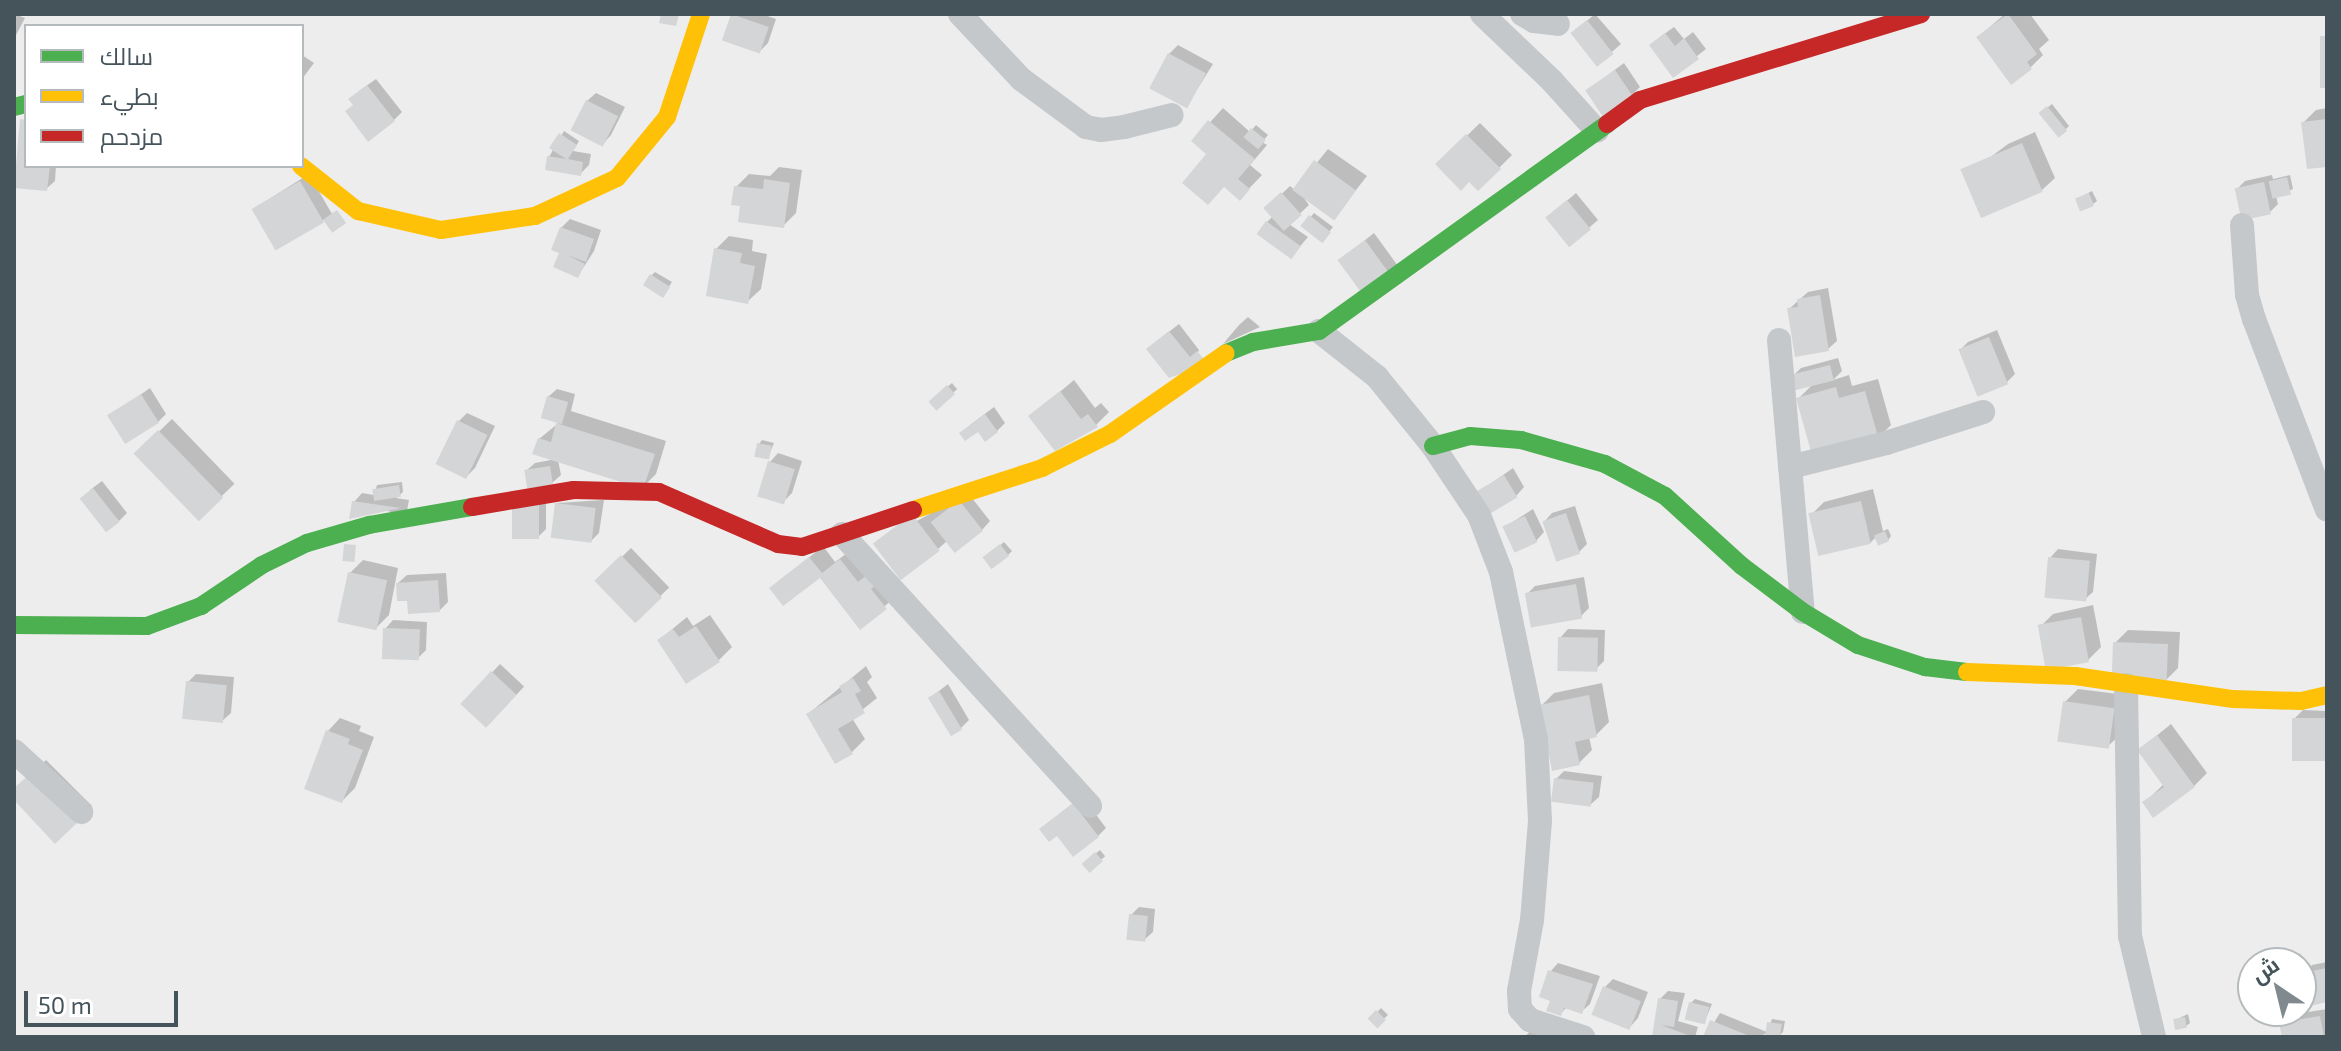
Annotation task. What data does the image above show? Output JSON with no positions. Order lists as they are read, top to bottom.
{
  "legend": ["سالك", "بطيء", "مزدحم"],
  "scale_bar": "50 m",
  "north": "top left"
}
